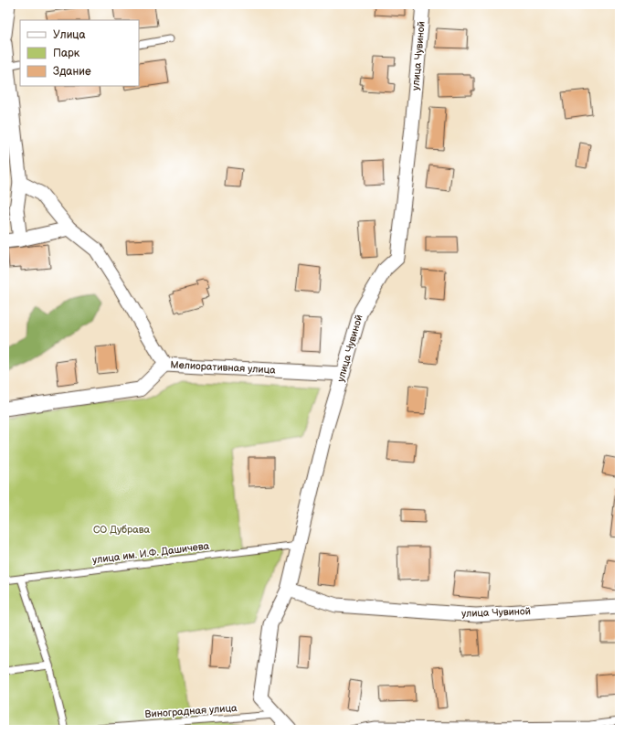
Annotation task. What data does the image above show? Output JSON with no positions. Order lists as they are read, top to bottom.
{
  "streets": {
    "street": ["улица Чувиной", "Мелиоративная улица"],
    "lane": ["улица им. И.Ф. Дашичева", "Виноградная улица"]
  },
  "crossings": [
    ["улица Чувиной", "Мелиоративная улица"],
    ["улица Чувиной", "улица им. И.Ф. Дашичева"],
    ["улица Чувиной", "Виноградная улица"]
  ],
  "parks": ["СО Дубрава"],
  "legend": ["Улица", "Парк", "Здание"]
}
